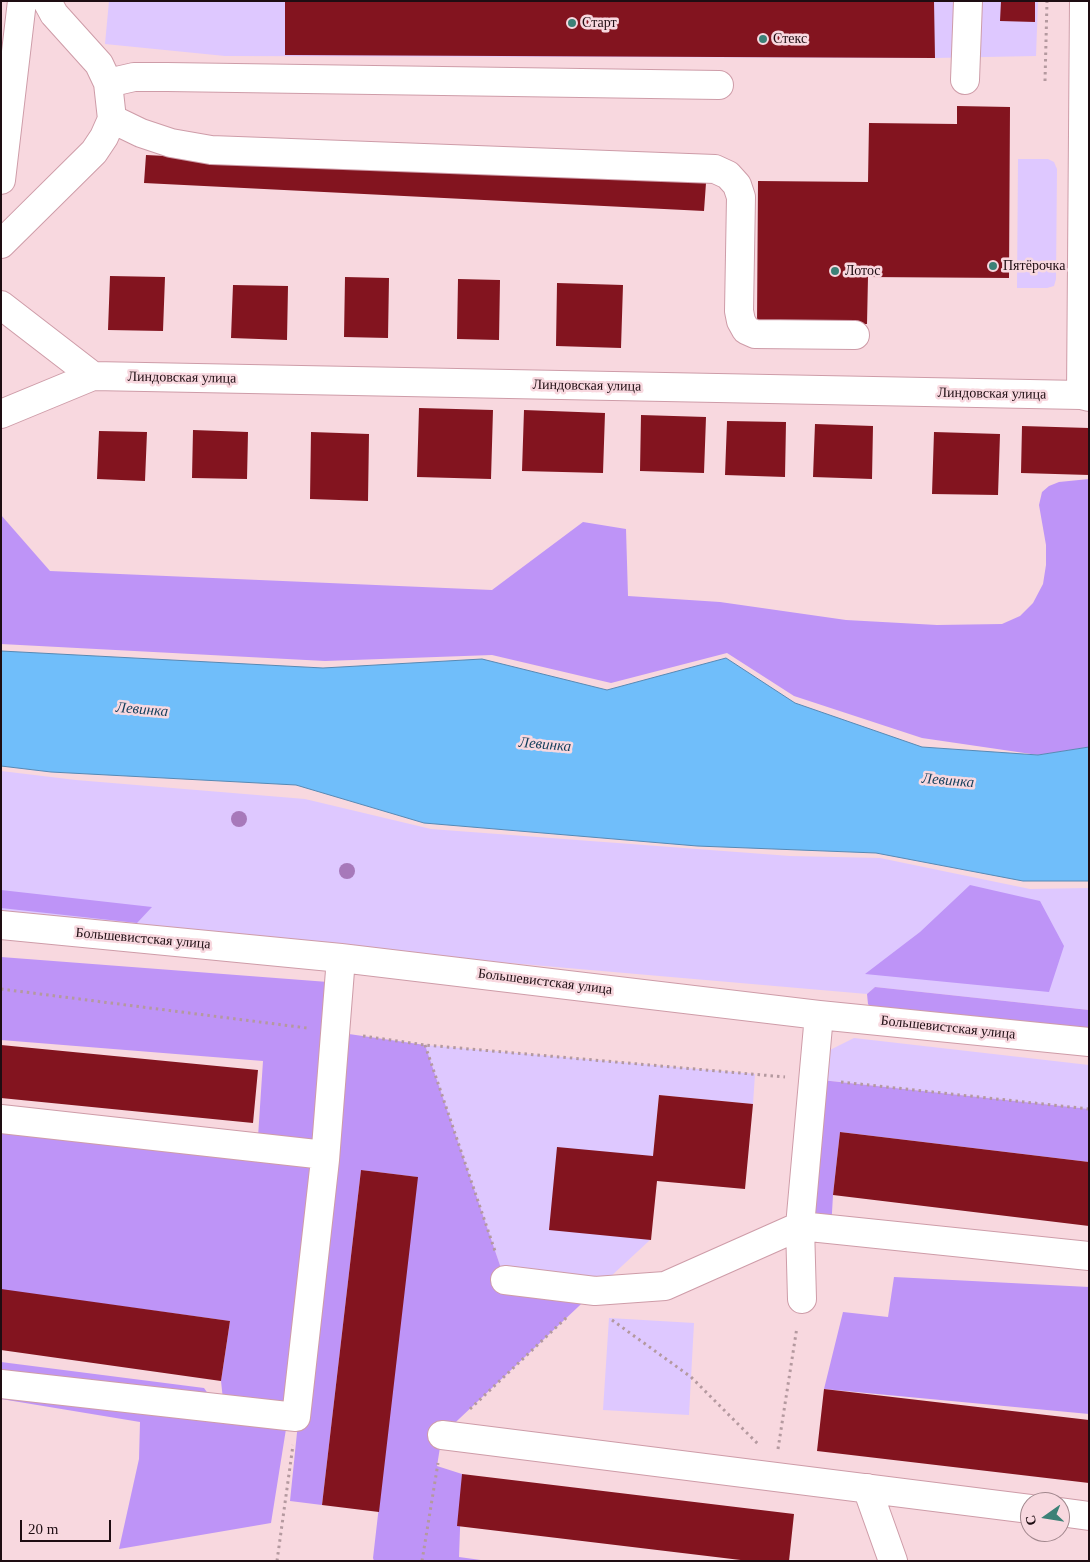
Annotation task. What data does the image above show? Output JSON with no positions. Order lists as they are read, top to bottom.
{
  "streets": {
    "street": ["Линдовская улица", "Большевистская улица"]
  },
  "water": ["Левинка"],
  "places": [
    "Старт",
    "Стекс",
    "Пятёрочка",
    "Лотос"
  ],
  "scale_bar": "20 m",
  "north": "left"
}
